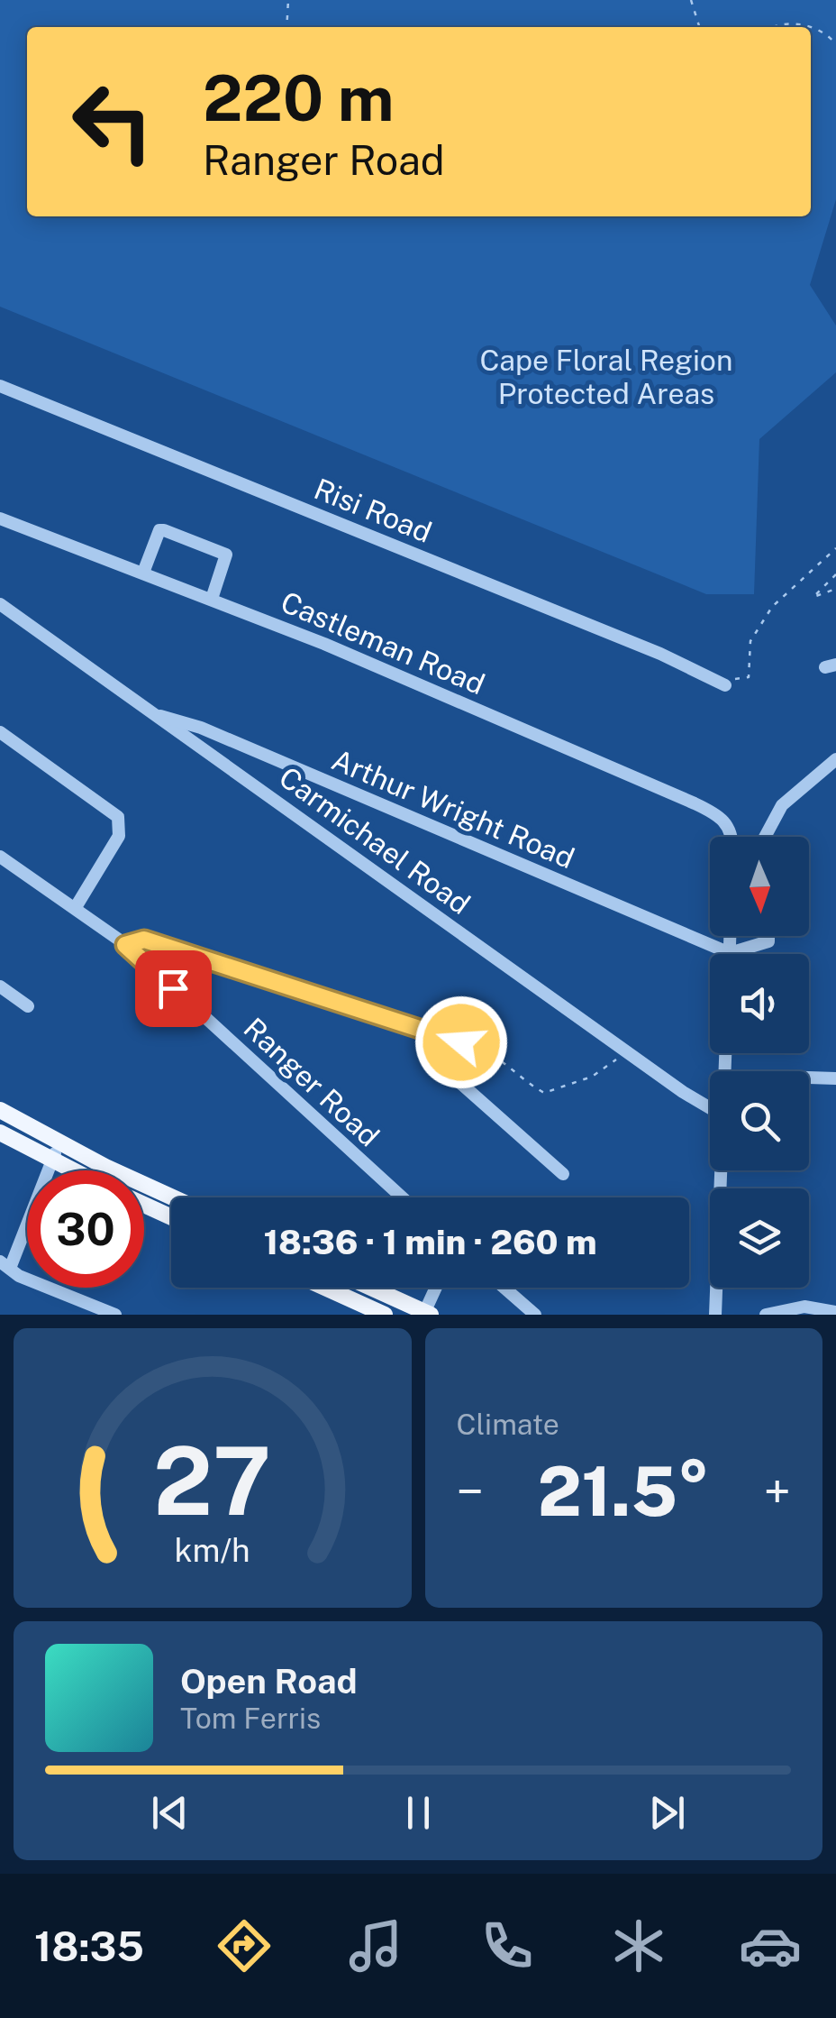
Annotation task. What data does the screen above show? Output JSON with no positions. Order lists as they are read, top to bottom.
{
  "streets": {
    "street": [
      "Risi Road",
      "Castleman Road",
      "Arthur Wright Road",
      "Carmichael Road",
      "Ranger Road"
    ]
  },
  "crossings": [
    ["Arthur Wright Road", "Carmichael Road"]
  ],
  "parks": ["Cape Floral Region Protected Areas"],
  "north": "bottom",
  "page": {
    "turn": ["220 m", "Ranger Road"],
    "limit": "30",
    "trip": "18:36 · 1 min · 260 m",
    "tile": "Climate",
    "heat": ["−", "21.5°", "+"],
    "song": ["Open Road", "Tom Ferris"],
    "tabs": "18:35",
    "gauge": ["27", "km/h"]
  }
}
